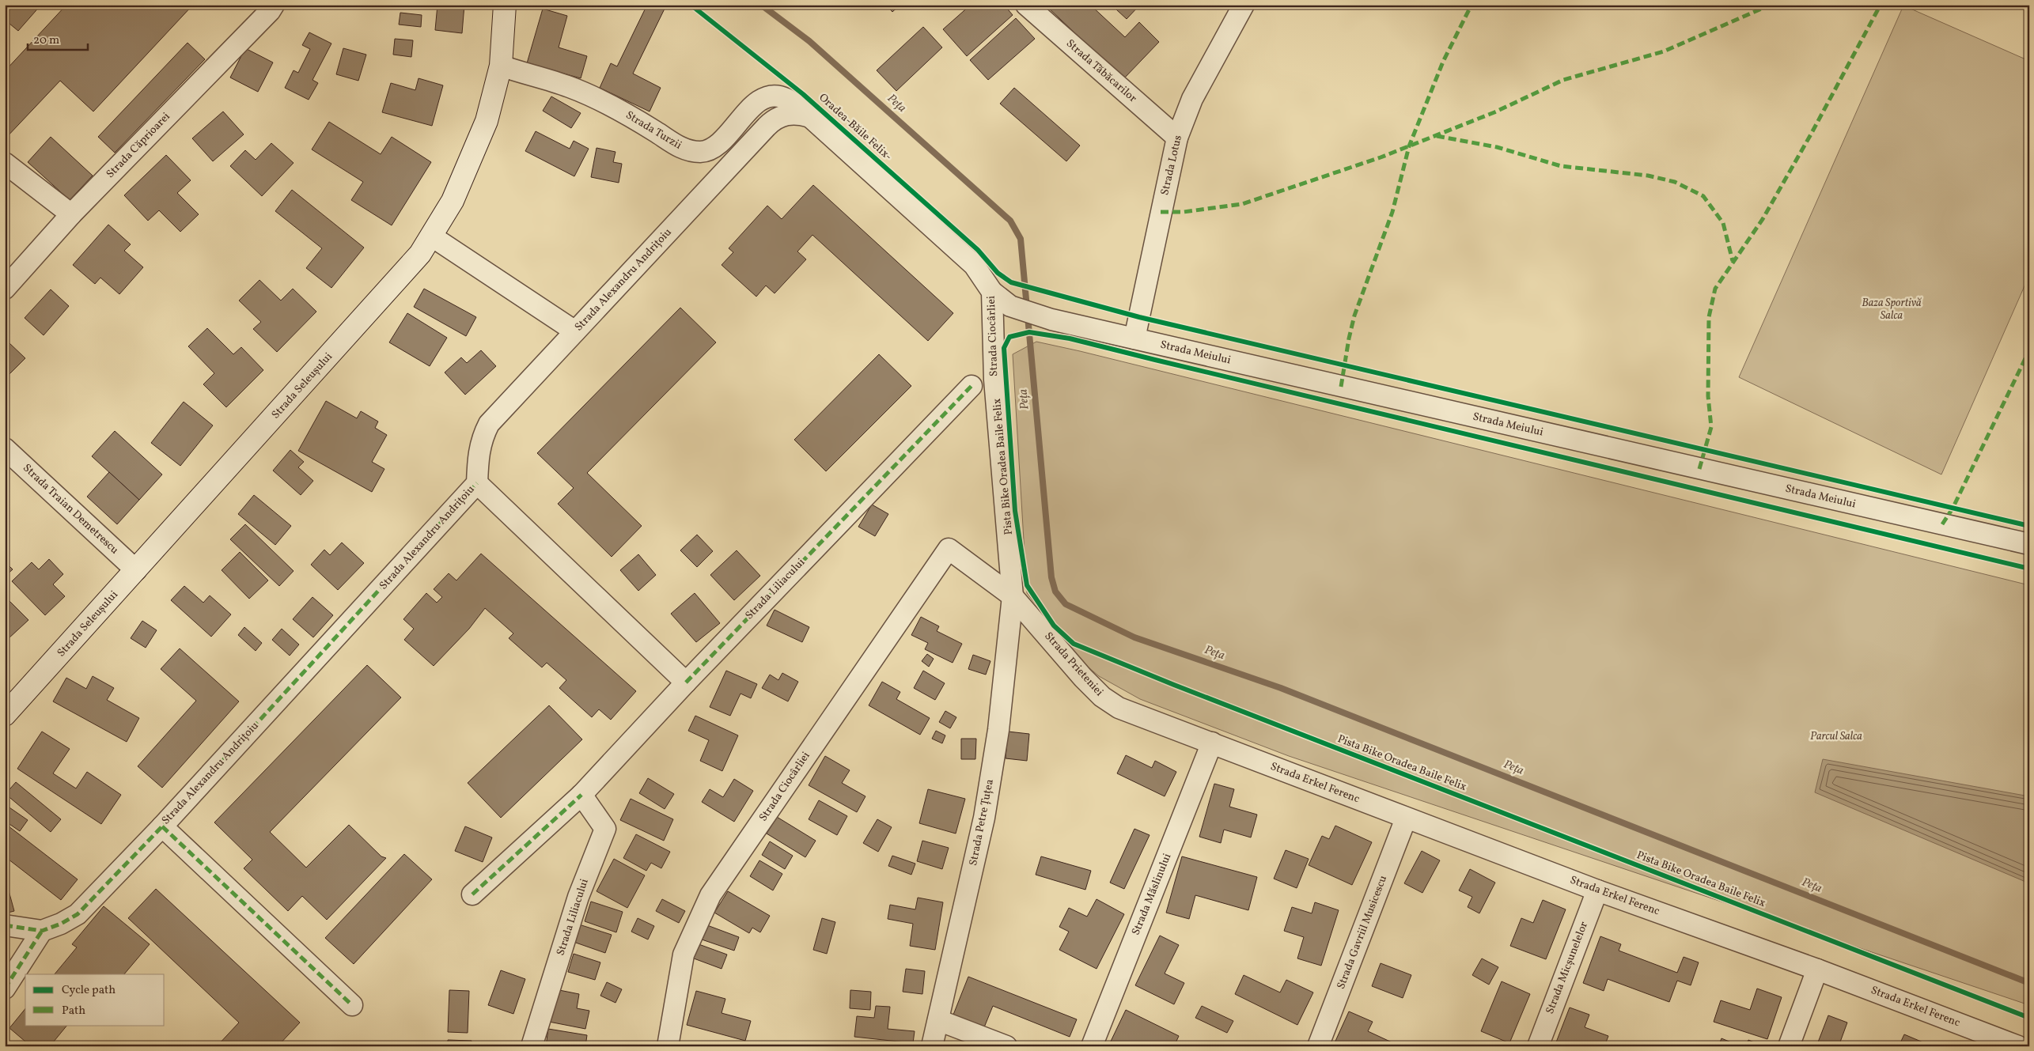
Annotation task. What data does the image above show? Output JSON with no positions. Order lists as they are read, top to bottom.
{
  "streets": {
    "main road": ["Strada Seleușului"],
    "street": [
      "Strada Tăbăcarilor",
      "Strada Turzii",
      "Strada Căprioarei",
      "Strada Lotus",
      "Strada Alexandru Andrițoiu",
      "Strada Ciocârliei",
      "Strada Meiului",
      "Strada Traian Demetrescu",
      "Strada Liliacului",
      "Strada Prieteniei",
      "Strada Erkel Ferenc",
      "Strada Petre Țuțea",
      "Strada Măslinului",
      "Strada Gavriil Musicescu",
      "Strada Micșunelelor"
    ],
    "cycle path": ["Oradea-Băile Felix-", "Pista Bike Oradea Baile Felix"]
  },
  "crossings": [
    ["Strada Tăbăcarilor", "Strada Lotus"],
    ["Strada Turzii", "Strada Alexandru Andrițoiu"],
    ["Strada Turzii", "Strada Ciocârliei"],
    ["Strada Turzii", "Strada Seleușului"],
    ["Strada Lotus", "Strada Meiului"],
    ["Strada Alexandru Andrițoiu", "Strada Ciocârliei"],
    ["Strada Ciocârliei", "Strada Meiului"],
    ["Strada Ciocârliei", "Strada Prieteniei"],
    ["Strada Ciocârliei", "Strada Petre Țuțea"],
    ["Strada Seleușului", "Strada Traian Demetrescu"],
    ["Strada Prieteniei", "Strada Erkel Ferenc"],
    ["Strada Prieteniei", "Strada Petre Țuțea"],
    ["Strada Prieteniei", "Strada Măslinului"],
    ["Strada Erkel Ferenc", "Strada Măslinului"],
    ["Strada Erkel Ferenc", "Strada Gavriil Musicescu"],
    ["Strada Erkel Ferenc", "Strada Micșunelelor"]
  ],
  "water": ["Peța"],
  "parks": ["Baza Sportivă Salca", "Parcul Salca"],
  "legend": ["Cycle path", "Path"],
  "scale_bar": "20 m"
}
